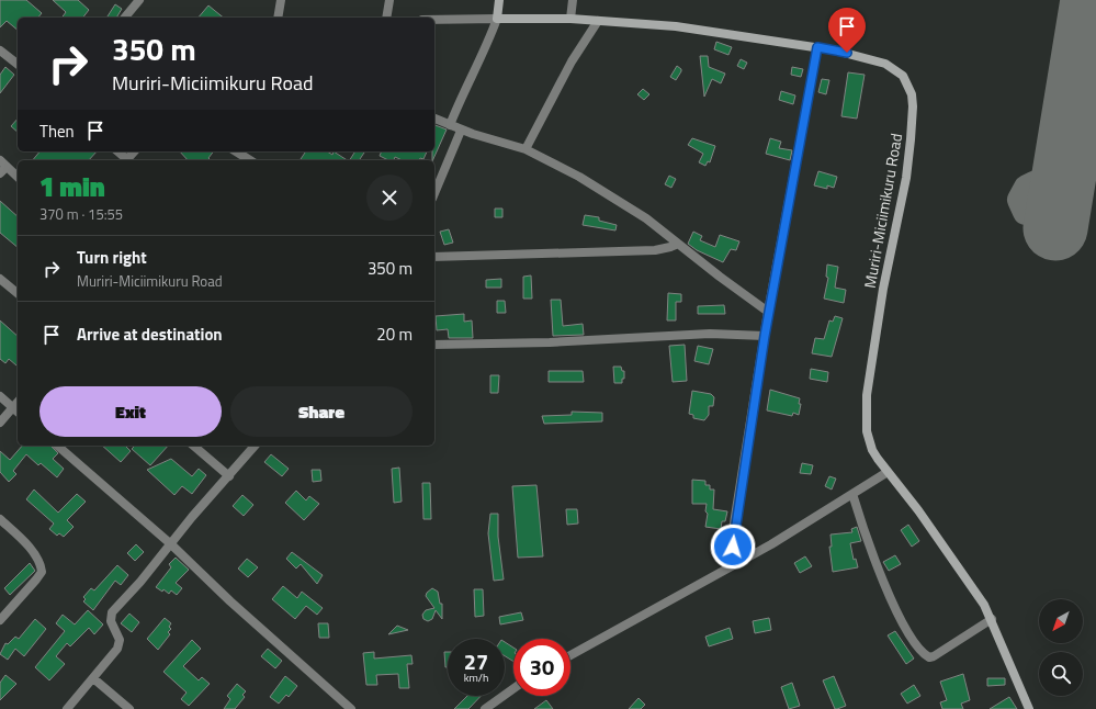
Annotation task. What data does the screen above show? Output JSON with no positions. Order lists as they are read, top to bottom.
{
  "streets": {
    "street": ["Muriri-Miciimikuru Road"]
  },
  "north": "bottom left",
  "page": {
    "turn": ["350 m", "Muriri-Miciimikuru Road"],
    "then": "Then",
    "heading": ["1 min", "370 m · 15:55"],
    "list": [
      {
        "name": "Turn right",
        "note": "Muriri-Miciimikuru Road",
        "value": "350 m"
      },
      {
        "name": "Arrive at destination",
        "value": "20 m"
      }
    ],
    "buttons": ["Exit", "Share"],
    "speed": "27 km/h",
    "limit": "30"
  }
}
